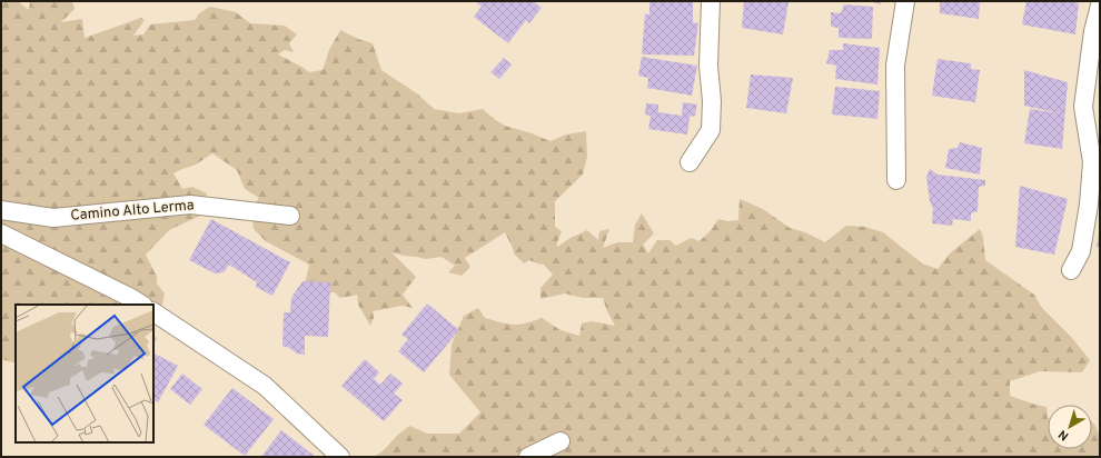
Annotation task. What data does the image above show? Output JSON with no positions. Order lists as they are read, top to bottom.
{
  "streets": {
    "street": ["Camino Alto Lerma"]
  },
  "north": "bottom left"
}
